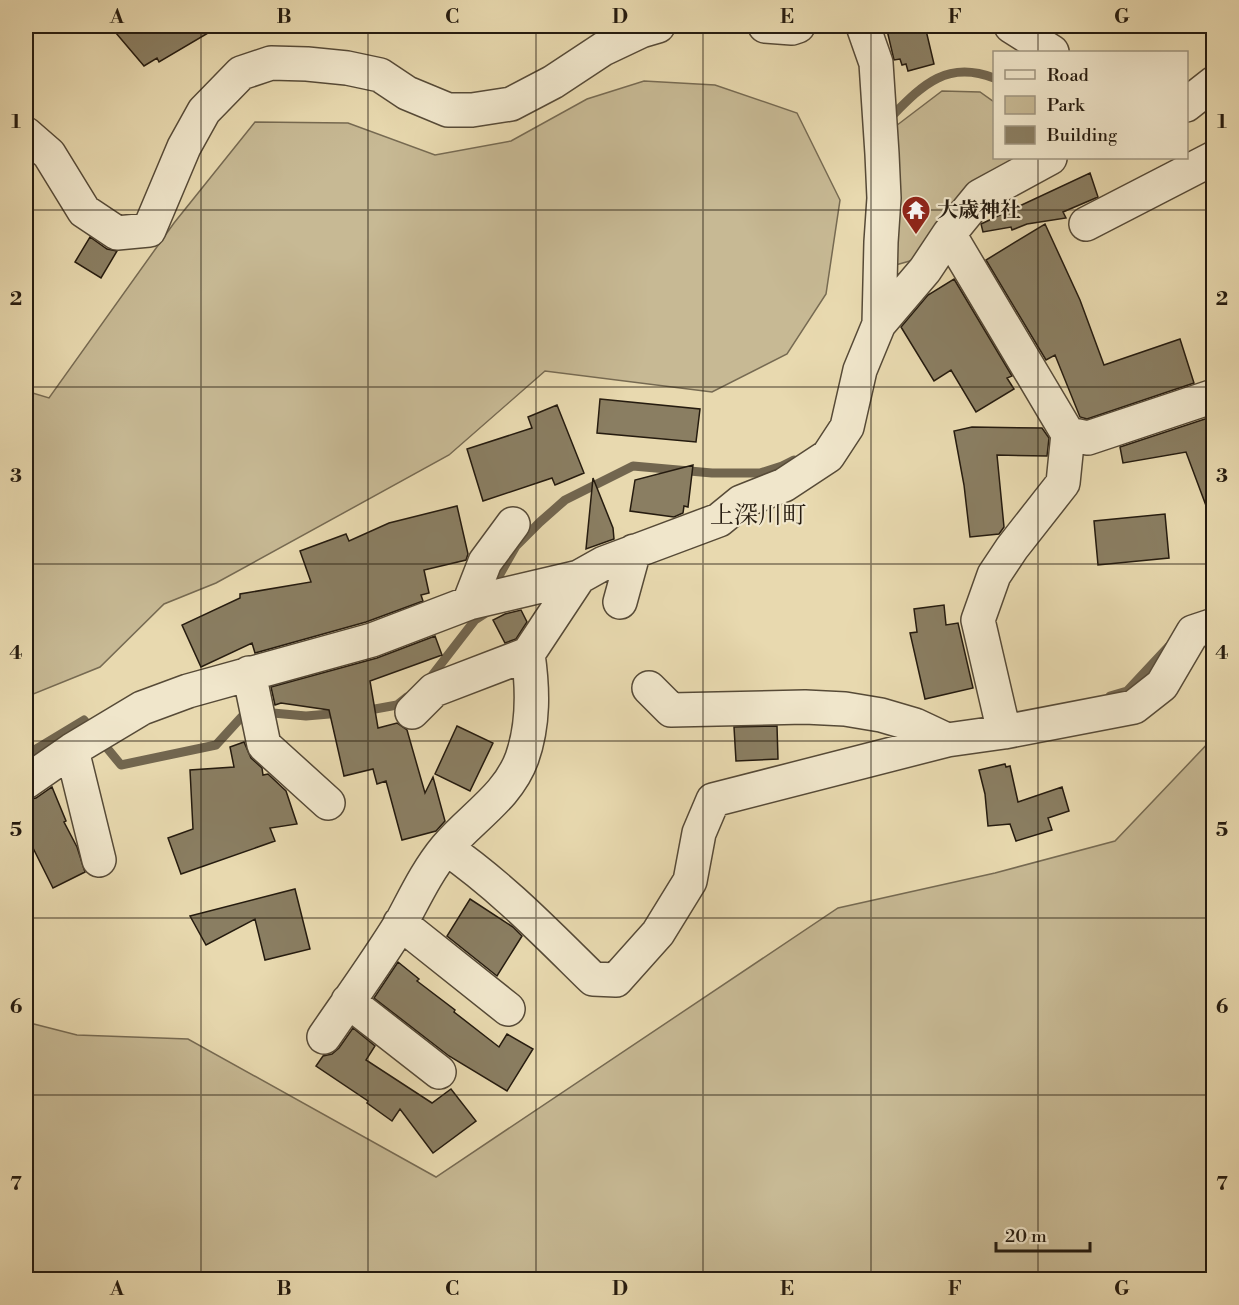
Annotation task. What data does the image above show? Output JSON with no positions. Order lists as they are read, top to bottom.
{
  "districts": ["上深川町"],
  "places": {
    "temple": ["大歳神社"]
  },
  "legend": ["Road", "Park", "Building"],
  "scale_bar": "20 m",
  "grid": {
    "columns": [
      "A",
      "B",
      "C",
      "D",
      "E",
      "F",
      "G"
    ],
    "rows": [
      "1",
      "2",
      "3",
      "4",
      "5",
      "6",
      "7"
    ]
  }
}
